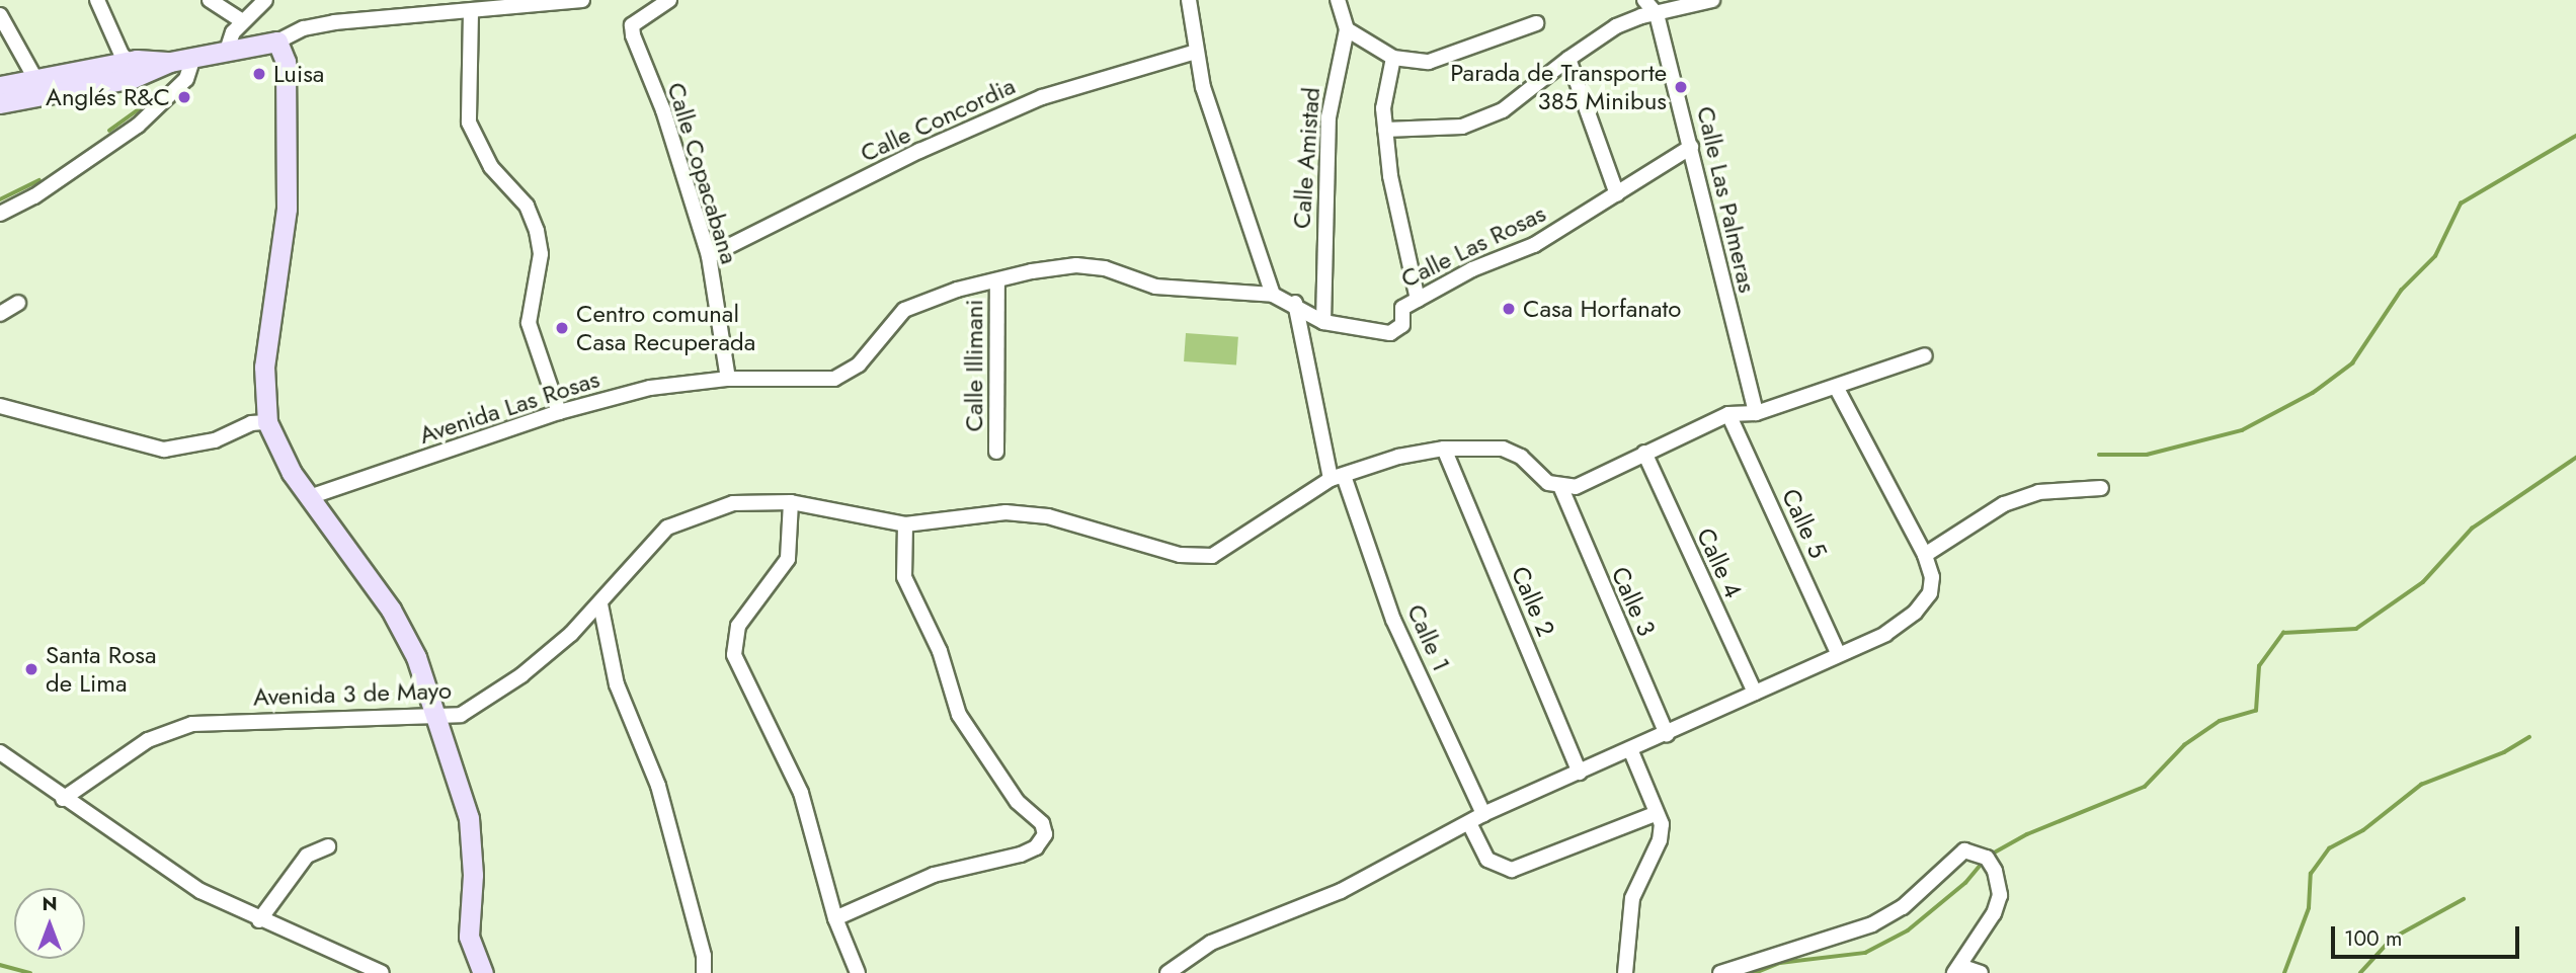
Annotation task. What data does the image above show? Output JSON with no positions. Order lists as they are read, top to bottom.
{
  "streets": {
    "street": [
      "Calle Concordia",
      "Calle Amistad",
      "Calle Copacabana",
      "Calle Las Palmeras",
      "Calle Las Rosas",
      "Calle Illimani",
      "Avenida Las Rosas",
      "Calle 5",
      "Calle 4",
      "Calle 2",
      "Calle 3",
      "Calle 1",
      "Avenida 3 de Mayo"
    ]
  },
  "crossings": [
    ["Calle Concordia", "Calle Copacabana"],
    ["Calle Amistad", "Calle Las Rosas"],
    ["Calle Copacabana", "Calle Las Rosas"],
    ["Calle Copacabana", "Avenida Las Rosas"],
    ["Calle Las Palmeras", "Calle Las Rosas"],
    ["Calle Las Rosas", "Calle Illimani"],
    ["Calle Las Rosas", "Avenida Las Rosas"],
    ["Calle Las Rosas", "Calle 1"],
    ["Calle 2", "Avenida 3 de Mayo"],
    ["Calle 3", "Avenida 3 de Mayo"],
    ["Calle 1", "Avenida 3 de Mayo"]
  ],
  "places": [
    "Luisa",
    "Parada de Transporte 385 Minibus",
    "Anglés R&C",
    "Casa Horfanato",
    "Centro comunal Casa Recuperada",
    "Santa Rosa de Lima"
  ],
  "scale_bar": "100 m",
  "north": "top"
}
